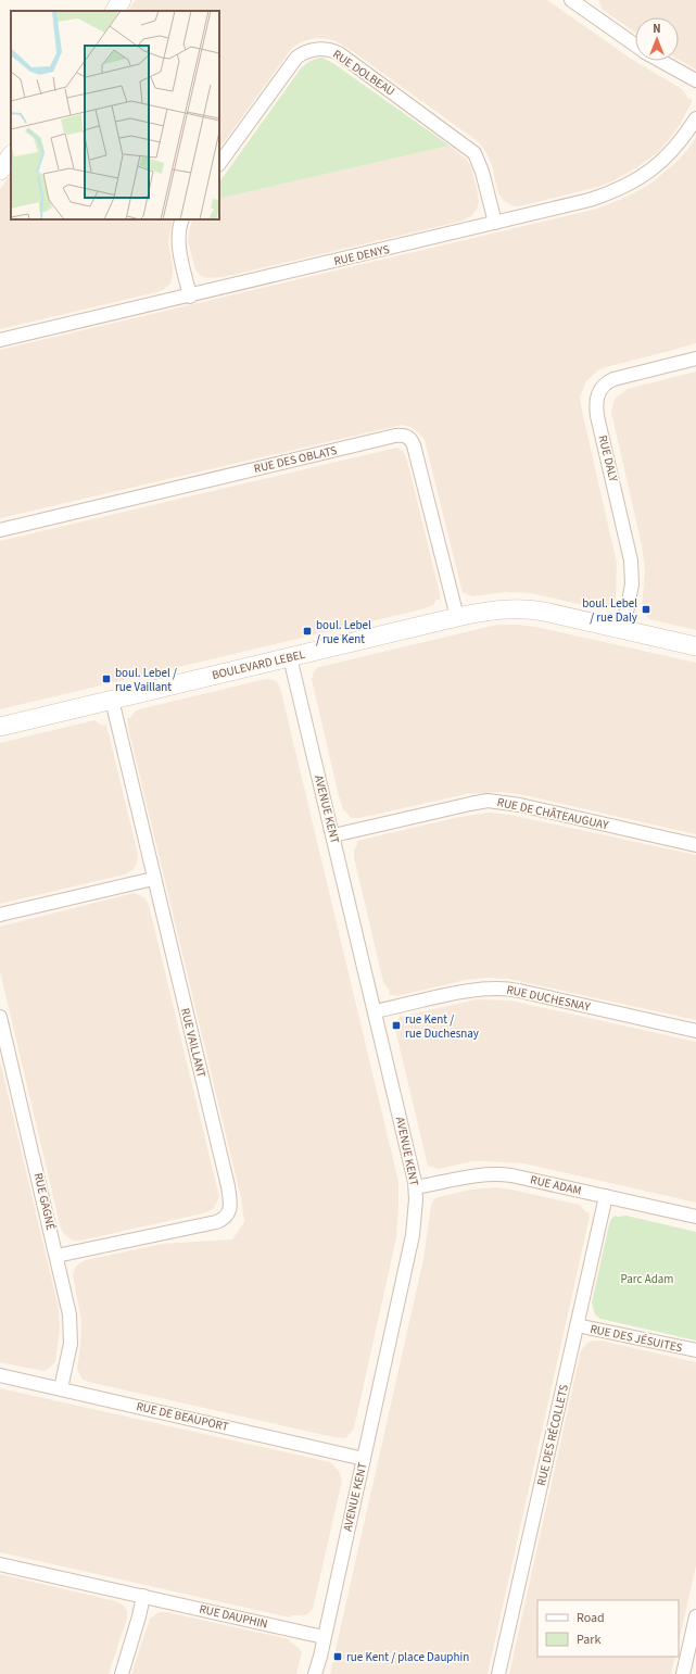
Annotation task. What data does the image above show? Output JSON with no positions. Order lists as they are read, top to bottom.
{
  "streets": {
    "street": [
      "RUE DOLBEAU",
      "RUE DENYS",
      "RUE DALY",
      "RUE DES OBLATS",
      "BOULEVARD LEBEL",
      "AVENUE KENT",
      "RUE DE CHÂTEAUGUAY",
      "RUE DUCHESNAY",
      "RUE VAILLANT",
      "RUE ADAM",
      "RUE GAGNÉ",
      "RUE DES JÉSUITES",
      "RUE DE BEAUPORT",
      "RUE DES RÉCOLLETS",
      "RUE DAUPHIN"
    ]
  },
  "crossings": [
    ["RUE DOLBEAU", "RUE DENYS"],
    ["RUE DALY", "BOULEVARD LEBEL"],
    ["RUE DES OBLATS", "BOULEVARD LEBEL"],
    ["BOULEVARD LEBEL", "AVENUE KENT"],
    ["BOULEVARD LEBEL", "RUE VAILLANT"],
    ["AVENUE KENT", "RUE DE CHÂTEAUGUAY"],
    ["AVENUE KENT", "RUE DUCHESNAY"],
    ["AVENUE KENT", "RUE ADAM"],
    ["AVENUE KENT", "RUE DE BEAUPORT"],
    ["AVENUE KENT", "RUE DAUPHIN"],
    ["RUE VAILLANT", "RUE GAGNÉ"],
    ["RUE ADAM", "RUE DES RÉCOLLETS"],
    ["RUE GAGNÉ", "RUE DE BEAUPORT"],
    ["RUE DES JÉSUITES", "RUE DES RÉCOLLETS"]
  ],
  "parks": ["Parc Adam"],
  "places": {
    "transit": [
      "boul. Lebel / rue Daly",
      "boul. Lebel / rue Kent",
      "boul. Lebel / rue Vaillant",
      "rue Kent / rue Duchesnay",
      "rue Kent / place Dauphin"
    ]
  },
  "legend": ["Road", "Park"],
  "north": "top"
}
